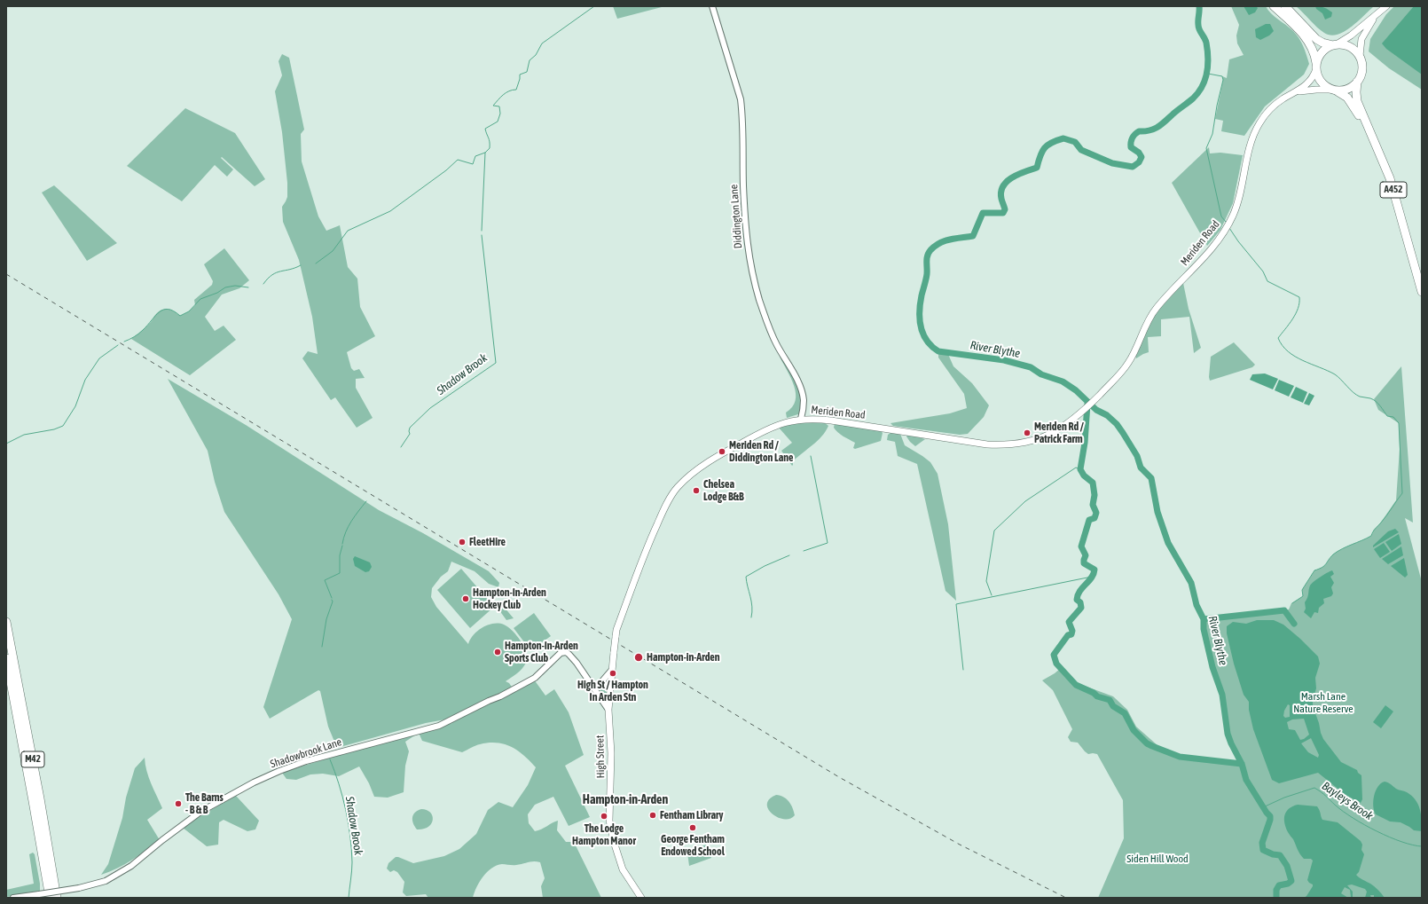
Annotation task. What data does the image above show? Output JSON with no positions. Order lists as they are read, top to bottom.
{
  "streets": {
    "highway": ["A452", "M42"],
    "main road": ["Meriden Road", "High Street"],
    "street": ["Diddington Lane", "Shadowbrook Lane"]
  },
  "crossings": [
    ["A452", "Meriden Road"],
    ["Diddington Lane", "Meriden Road"],
    ["Meriden Road", "High Street"],
    ["Shadowbrook Lane", "High Street"]
  ],
  "districts": ["Hampton-in-Arden"],
  "water": ["River Blythe", "Shadow Brook", "Bayleys Brook"],
  "parks": ["Marsh Lane Nature Reserve", "Siden Hill Wood"],
  "places": [
    "Meriden Rd / Patrick Farm",
    "Meriden Rd / Diddington Lane",
    "Chelsea Lodge B&B",
    "FleetHire",
    "Hampton-In-Arden Hockey Club",
    "Hampton-In-Arden Sports Club",
    "Hampton-in-Arden",
    "High St / Hampton In Arden Stn",
    "The Barns - B & B",
    "Fentham Library",
    "The Lodge Hampton Manor",
    "George Fentham Endowed School"
  ]
}
